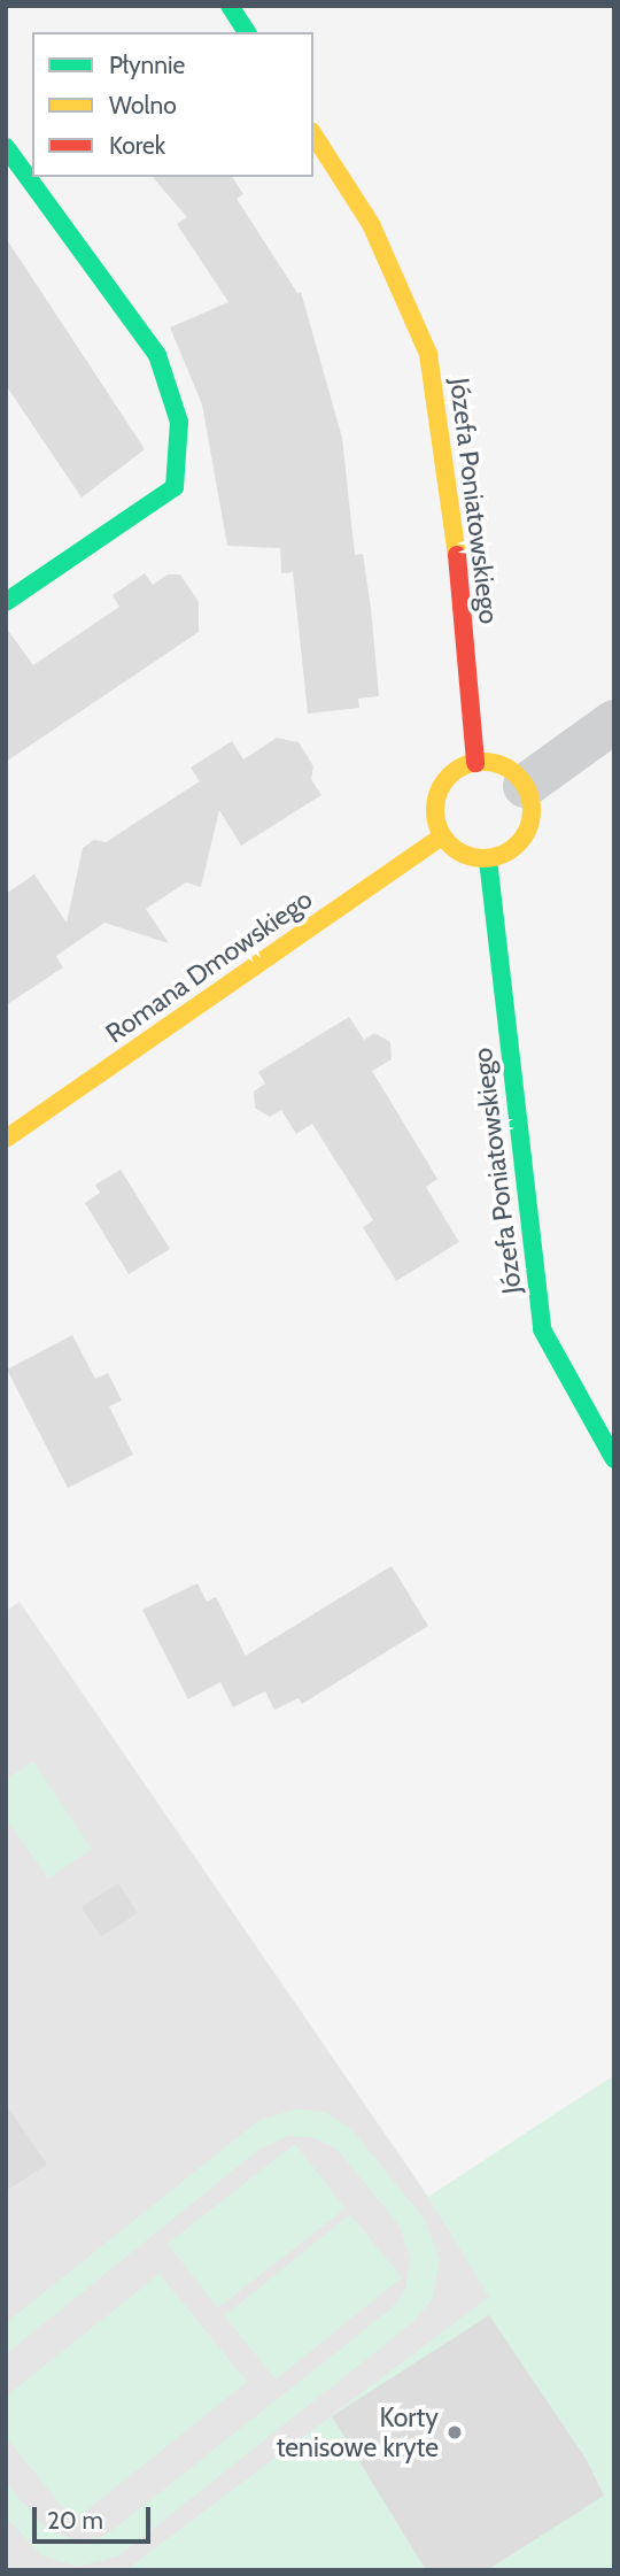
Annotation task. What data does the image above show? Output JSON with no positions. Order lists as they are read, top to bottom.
{
  "streets": {
    "street": ["Józefa Poniatowskiego", "Romana Dmowskiego"]
  },
  "crossings": [
    ["Józefa Poniatowskiego", "Romana Dmowskiego"]
  ],
  "places": ["Korty tenisowe kryte"],
  "legend": ["Płynnie", "Wolno", "Korek"],
  "scale_bar": "20 m"
}
